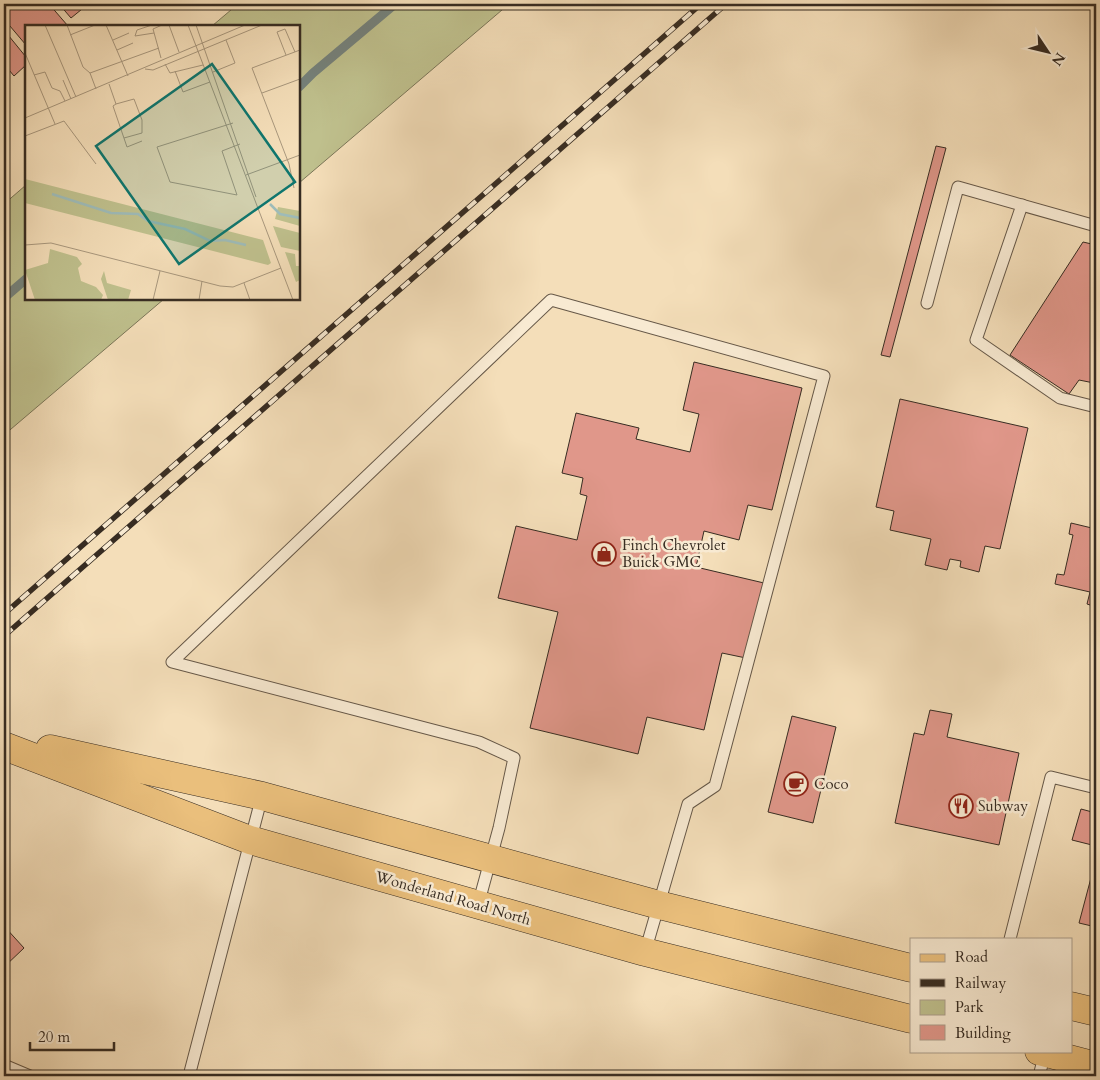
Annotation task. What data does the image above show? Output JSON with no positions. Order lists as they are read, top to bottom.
{
  "streets": {
    "main road": ["Wonderland Road North"]
  },
  "places": {
    "shop": ["Finch Chevrolet Buick GMC"],
    "cafe": ["Coco"],
    "restaurant": ["Subway"]
  },
  "legend": [
    "Road",
    "Railway",
    "Park",
    "Building"
  ],
  "scale_bar": "20 m",
  "north": "bottom right"
}
